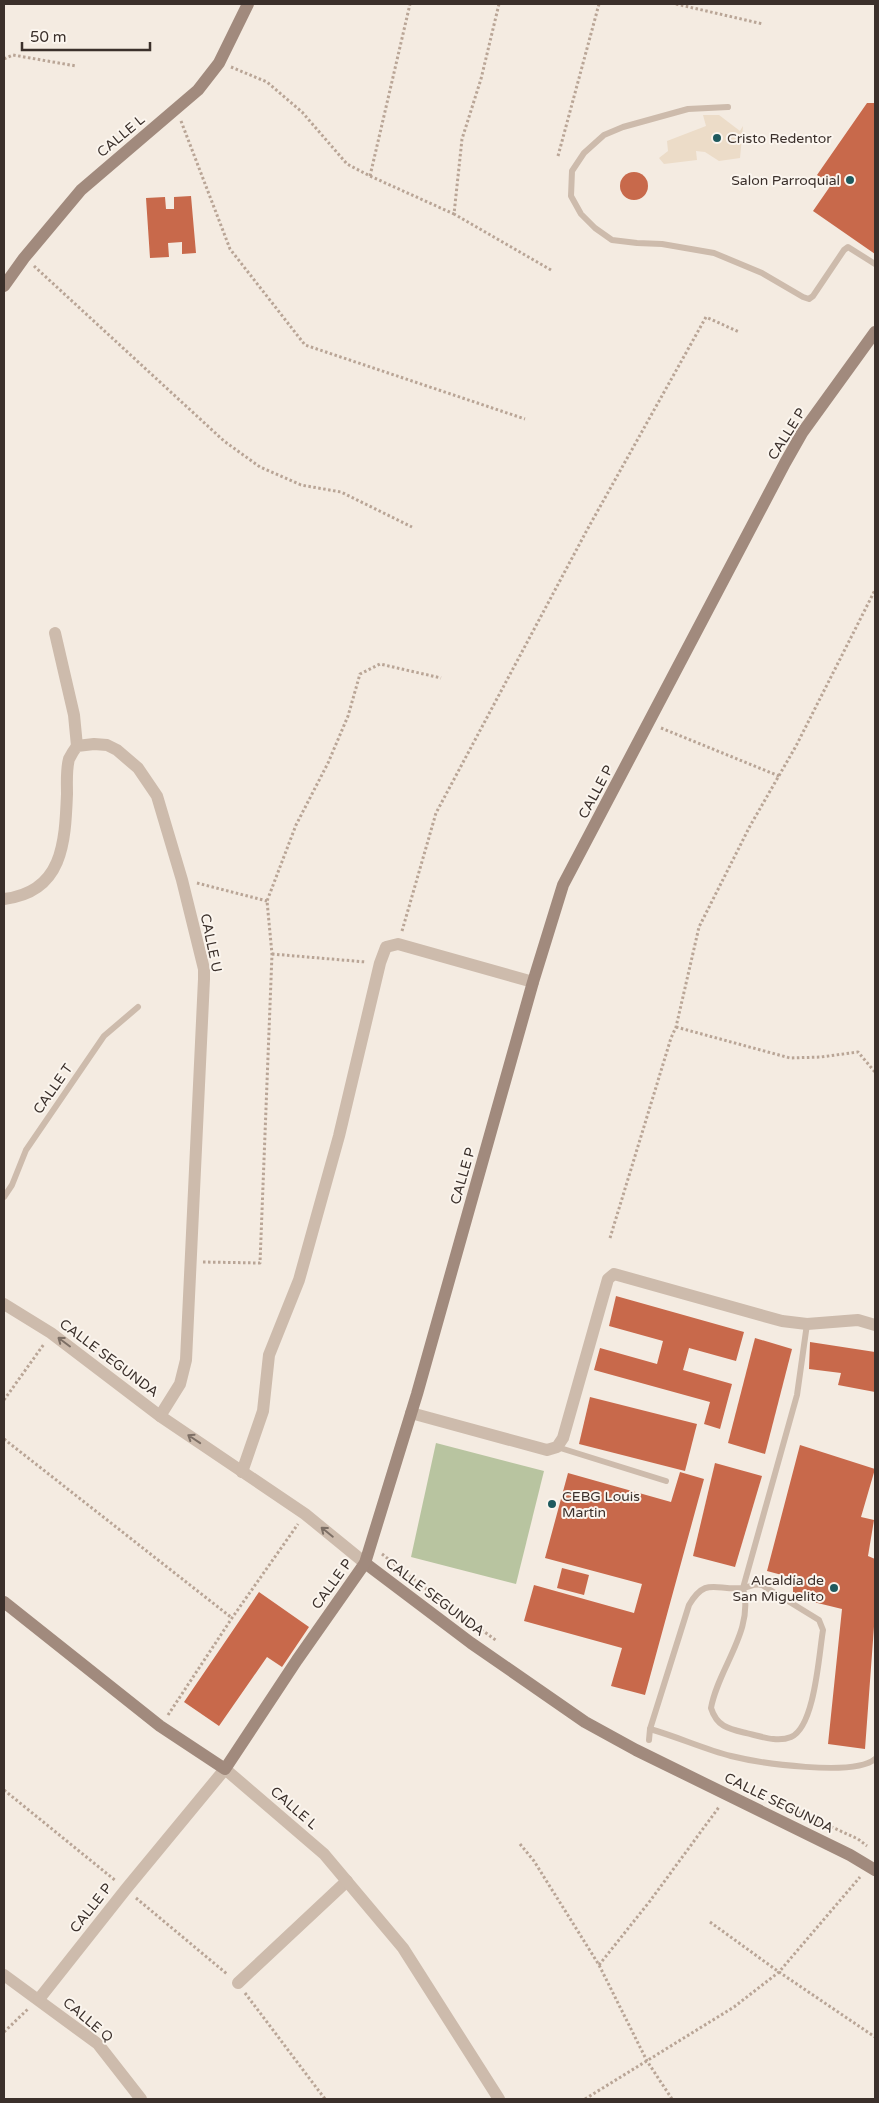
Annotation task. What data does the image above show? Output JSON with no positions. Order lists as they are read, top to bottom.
{
  "streets": {
    "street": [
      "CALLE L",
      "CALLE P",
      "CALLE U",
      "CALLE SEGUNDA",
      "CALLE Q"
    ],
    "lane": ["CALLE T"]
  },
  "crossings": [
    ["CALLE L", "CALLE P"],
    ["CALLE P", "CALLE SEGUNDA"],
    ["CALLE P", "CALLE Q"],
    ["CALLE U", "CALLE SEGUNDA"]
  ],
  "places": [
    "Cristo Redentor",
    "Salon Parroquial",
    "CEBG Louis Martin",
    "Alcaldía de San Miguelito"
  ],
  "scale_bar": "50 m"
}
